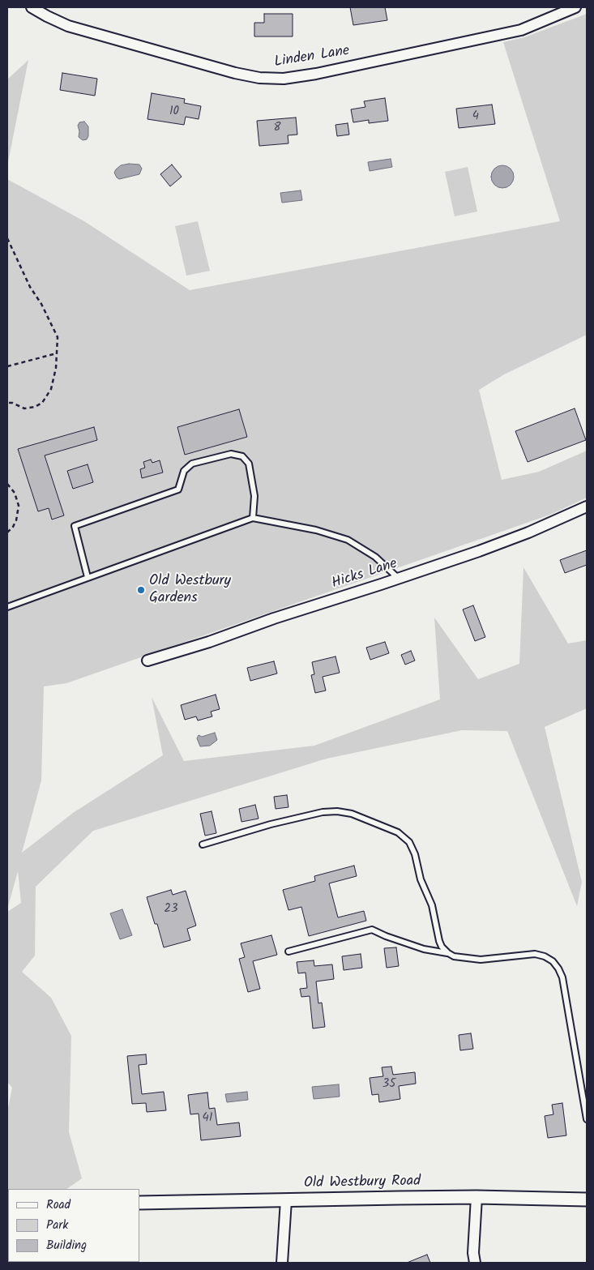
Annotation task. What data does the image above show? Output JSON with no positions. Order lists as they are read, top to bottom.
{
  "streets": {
    "street": ["Linden Lane", "Hicks Lane", "Old Westbury Road"]
  },
  "places": ["Old Westbury Gardens"],
  "house_numbers": [
    "10",
    "4",
    "8",
    "23",
    "35",
    "41"
  ],
  "legend": ["Road", "Park", "Building"]
}
